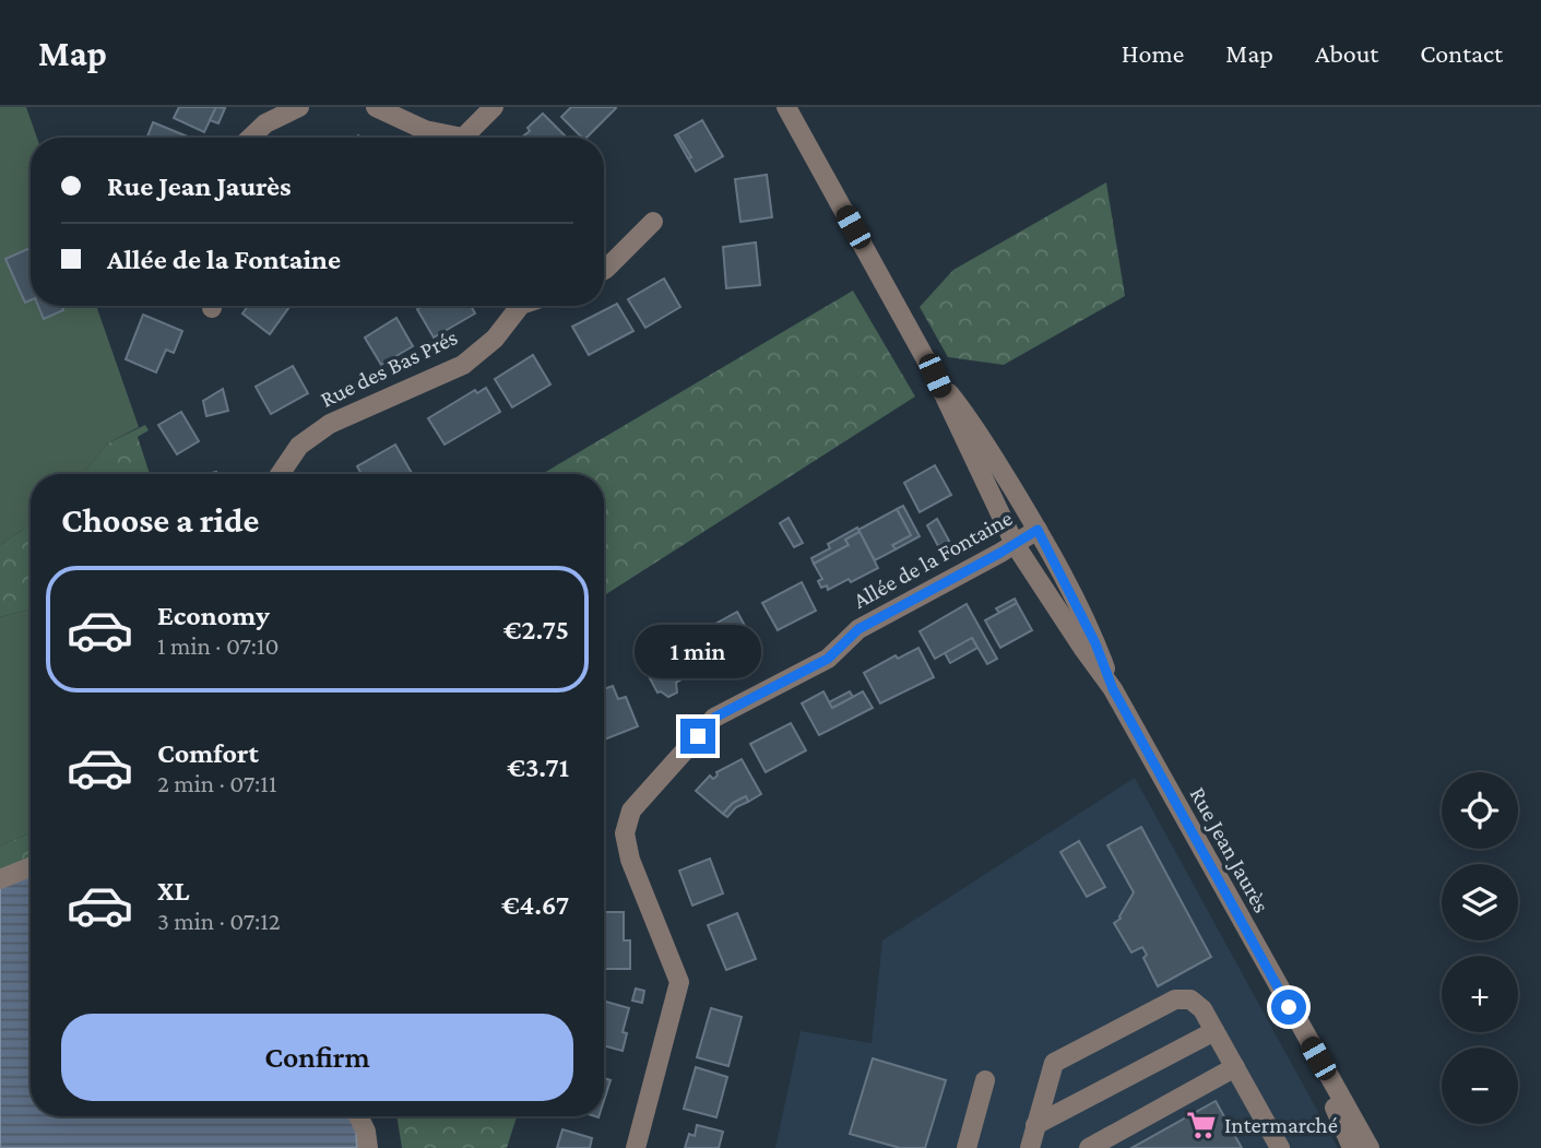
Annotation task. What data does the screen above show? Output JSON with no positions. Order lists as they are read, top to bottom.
{
  "streets": {
    "street": ["Rue des Bas Prés", "Allée de la Fontaine", "Rue Jean Jaurès"]
  },
  "crossings": [
    ["Allée de la Fontaine", "Rue Jean Jaurès"]
  ],
  "places": {
    "supermarket": ["Intermarché"]
  },
  "page": {
    "header": "Map",
    "nav": [
      "Home",
      "Map",
      "About",
      "Contact"
    ],
    "banner": ["Rue Jean Jaurès", "Allée de la Fontaine"],
    "heading": "Choose a ride",
    "list": [
      {
        "name": "Economy",
        "note": "1 min · 07:10",
        "value": "€2.75"
      },
      {
        "name": "Comfort",
        "note": "2 min · 07:11",
        "value": "€3.71"
      },
      {
        "name": "XL",
        "note": "3 min · 07:12",
        "value": "€4.67"
      }
    ],
    "bubble": "1 min",
    "map_buttons": ["+", "−"],
    "buttons": "Confirm"
  }
}
